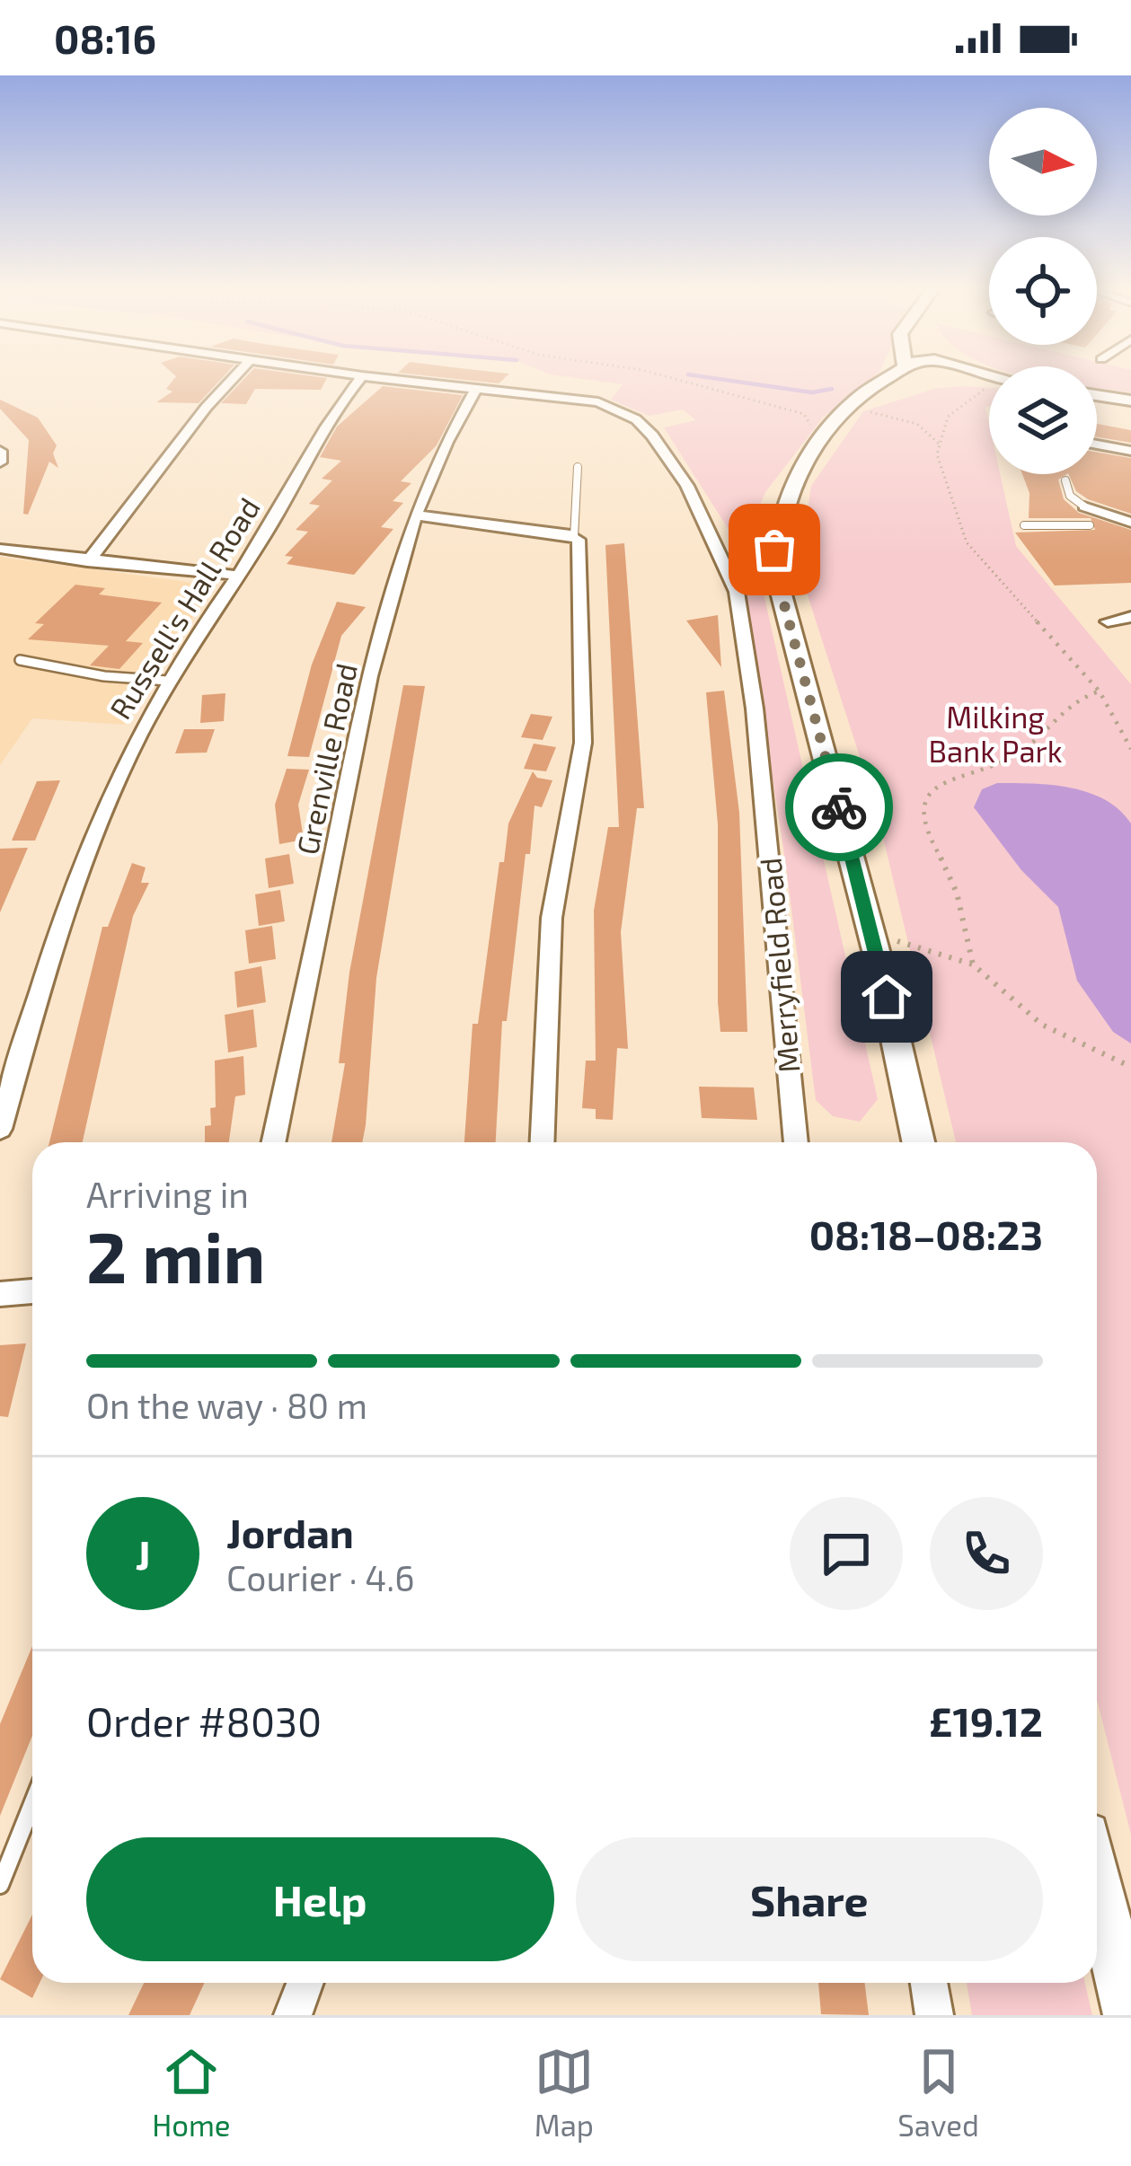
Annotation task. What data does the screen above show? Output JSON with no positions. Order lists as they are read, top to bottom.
{
  "streets": {
    "street": ["Russell's Hall Road", "Grenville Road", "Merryfield Road"]
  },
  "crossings": [
    ["Grenville Road", "Merryfield Road"]
  ],
  "parks": ["Milking Bank Park"],
  "north": "right",
  "page": {
    "status": "08:16",
    "heading": ["2 min", "Arriving in", "08:18–08:23"],
    "panel": [
      "Jordan",
      "Courier · 4.6",
      "Order #8030",
      "£19.12"
    ],
    "bar": "On the way · 80 m",
    "round": "J",
    "buttons": ["Help", "Share"],
    "tabs": ["Home", "Map", "Saved"]
  }
}
